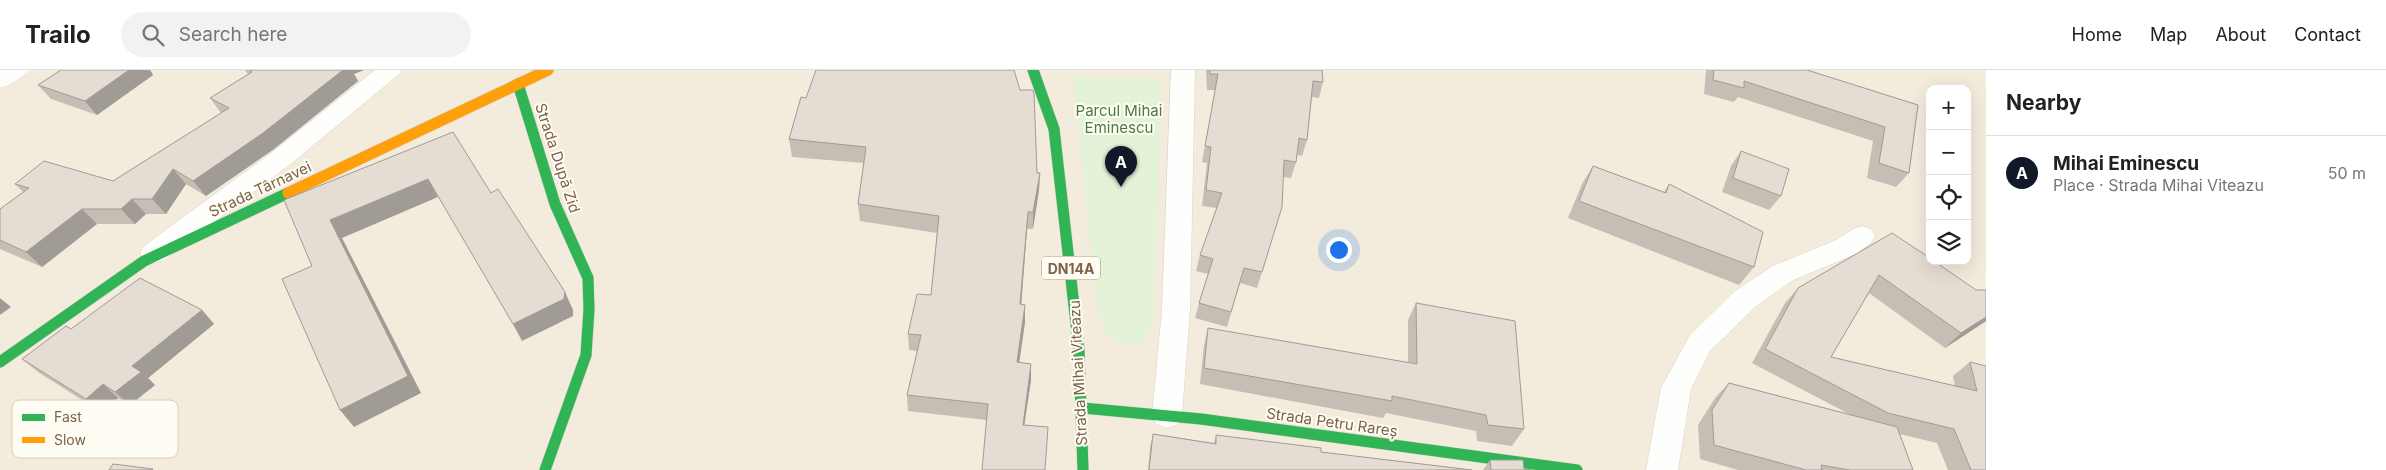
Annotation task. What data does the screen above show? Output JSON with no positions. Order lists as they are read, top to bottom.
{
  "streets": {
    "street": [
      "Strada După Zid",
      "Strada Târnavei",
      "DN14A",
      "Strada Mihai Viteazu",
      "Strada Petru Rareș"
    ]
  },
  "crossings": [
    ["Strada După Zid", "Strada Târnavei"],
    ["Strada Mihai Viteazu", "Strada Petru Rareș"]
  ],
  "parks": ["Parcul Mihai Eminescu"],
  "legend": ["Fast", "Slow"],
  "page": {
    "header": "Trailo",
    "search": "Search here",
    "nav": [
      "Home",
      "Map",
      "About",
      "Contact"
    ],
    "heading": "Nearby",
    "map_buttons": ["+", "−"],
    "list": [
      {
        "mark": "A",
        "name": "Mihai Eminescu",
        "note": "Place · Strada Mihai Viteazu",
        "value": "50 m"
      }
    ],
    "pins": "A"
  }
}
